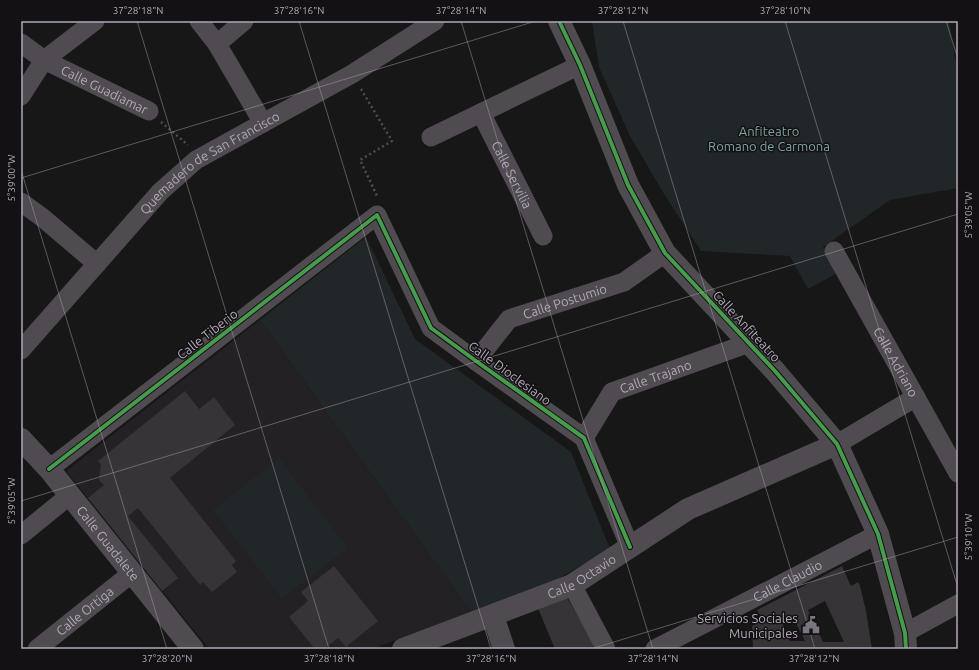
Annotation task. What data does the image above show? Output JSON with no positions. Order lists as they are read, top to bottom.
{
  "streets": {
    "street": [
      "Calle Guadiamar",
      "Quemadero de San Francisco",
      "Calle Servilia",
      "Calle Postumio",
      "Calle Anfiteatro",
      "Calle Tiberio",
      "Calle Adriano",
      "Calle Dioclesiano",
      "Calle Trajano",
      "Calle Guadalete",
      "Calle Octavio",
      "Calle Claudio",
      "Calle Ortiga"
    ]
  },
  "crossings": [
    ["Calle Guadiamar", "Quemadero de San Francisco"],
    ["Calle Postumio", "Calle Anfiteatro"],
    ["Calle Postumio", "Calle Dioclesiano"],
    ["Calle Anfiteatro", "Calle Trajano"],
    ["Calle Anfiteatro", "Calle Octavio"],
    ["Calle Anfiteatro", "Calle Claudio"],
    ["Calle Tiberio", "Calle Dioclesiano"],
    ["Calle Tiberio", "Calle Guadalete"],
    ["Calle Dioclesiano", "Calle Trajano"],
    ["Calle Guadalete", "Calle Ortiga"]
  ],
  "parks": ["Anfiteatro Romano de Carmona"],
  "places": {
    "public building": ["Servicios Sociales Municipales"]
  },
  "coordinates": [
    "37°28'18\"N",
    "37°28'16\"N",
    "37°28'14\"N",
    "37°28'12\"N",
    "37°28'10\"N",
    "5°39'00\"W",
    "5°39'05\"W",
    "5°39'10\"W",
    "37°28'20\"N"
  ]
}
